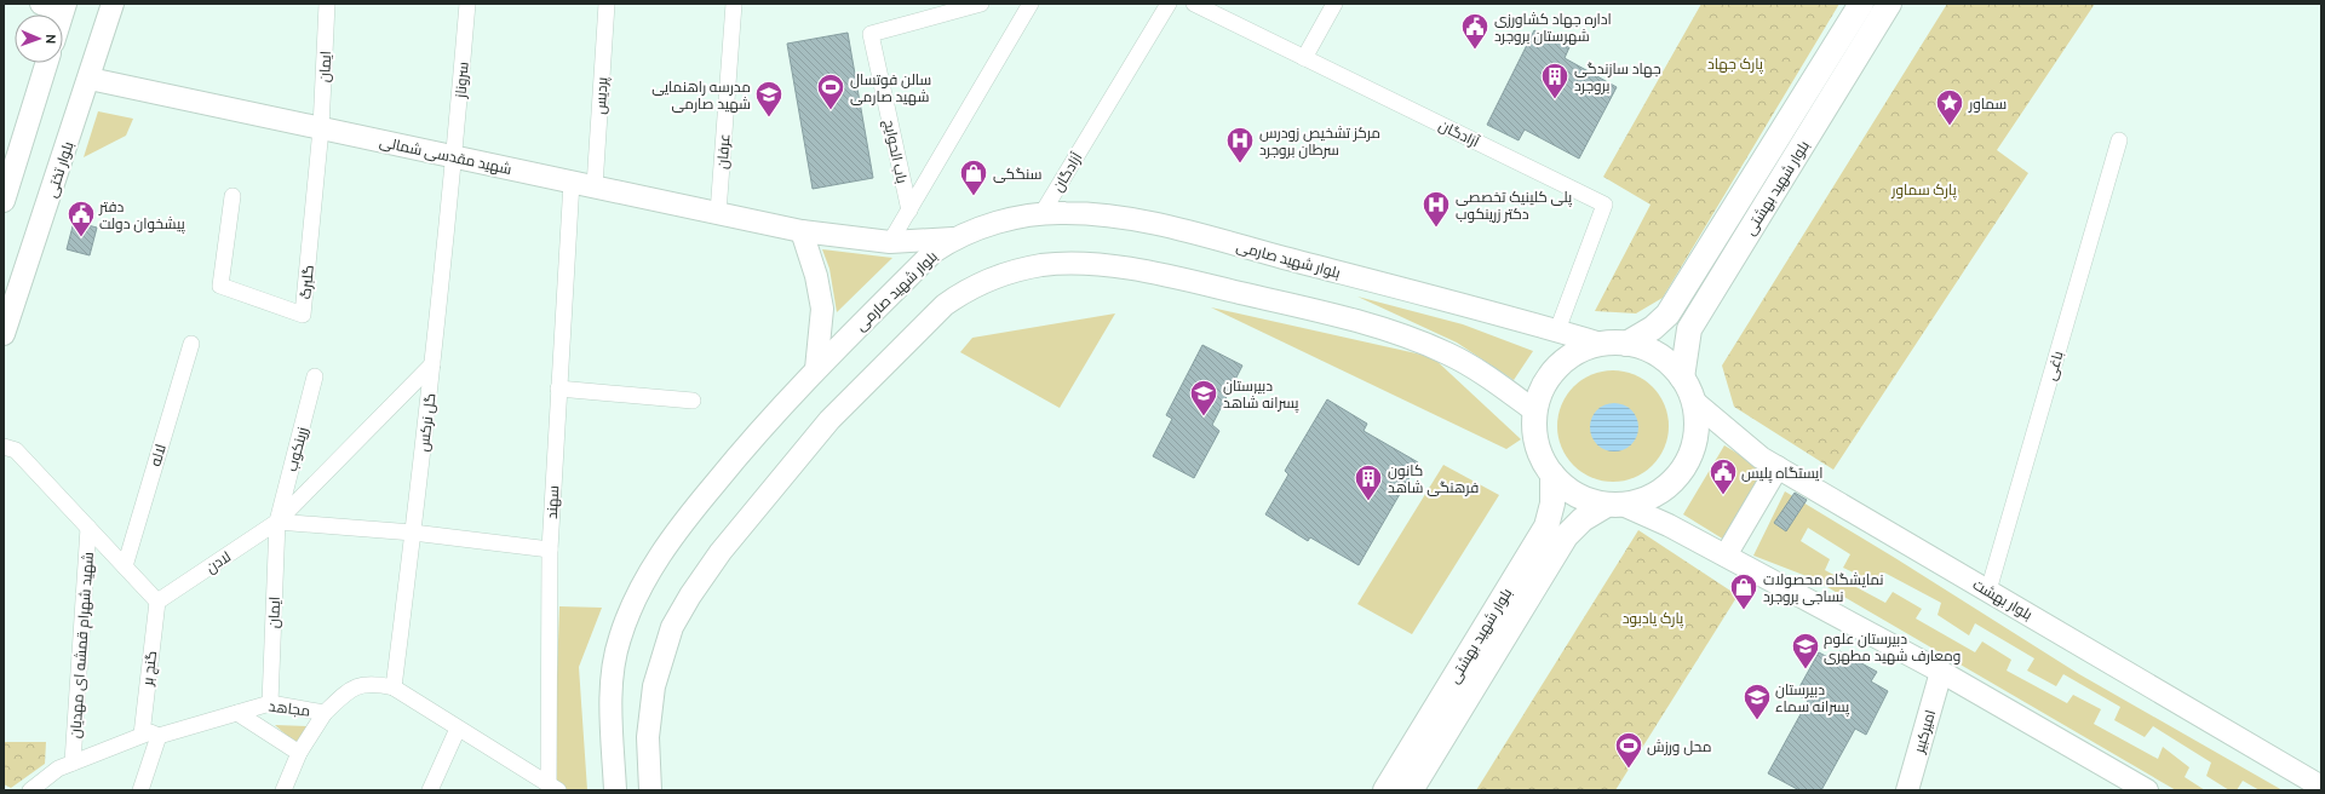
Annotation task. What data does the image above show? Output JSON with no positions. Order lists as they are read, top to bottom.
{
  "streets": {
    "main road": [
      "شهید مقدسی شمالی",
      "بلوار تختی",
      "بلوار شهید بهشتی",
      "بلوار شهید صارمی",
      "بلوار بهشت",
      "امیرکبیر"
    ],
    "street": [
      "ایمان",
      "سروناز",
      "پردیس",
      "آزادگان",
      "عرفان",
      "باب الحوایج",
      "گلبرگ",
      "باغی",
      "گل نرکس",
      "زرینکوب",
      "لاله",
      "سهند",
      "لادن",
      "شهید شهرام قمشه ای مهدیان",
      "گنج بر",
      "مجاهد"
    ]
  },
  "crossings": [
    ["ایمان", "شهید مقدسی شمالی"],
    ["ایمان", "گلبرگ"],
    ["ایمان", "زرینکوب"],
    ["ایمان", "لادن"],
    ["ایمان", "مجاهد"],
    ["سروناز", "شهید مقدسی شمالی"],
    ["سروناز", "گل نرکس"],
    ["پردیس", "شهید مقدسی شمالی"],
    ["آزادگان", "بلوار شهید صارمی"],
    ["عرفان", "شهید مقدسی شمالی"],
    ["باب الحوایج", "شهید مقدسی شمالی"],
    ["شهید مقدسی شمالی", "بلوار تختی"],
    ["شهید مقدسی شمالی", "بلوار شهید صارمی"],
    ["شهید مقدسی شمالی", "گلبرگ"],
    ["شهید مقدسی شمالی", "گل نرکس"],
    ["شهید مقدسی شمالی", "سهند"],
    ["بلوار شهید بهشتی", "بلوار شهید صارمی"],
    ["بلوار شهید بهشتی", "بلوار بهشت"],
    ["بلوار شهید صارمی", "بلوار بهشت"],
    ["باغی", "بلوار بهشت"],
    ["گل نرکس", "لادن"],
    ["گل نرکس", "مجاهد"],
    ["زرینکوب", "لادن"],
    ["سهند", "مجاهد"],
    ["لادن", "گنج بر"],
    ["شهید شهرام قمشه ای مهدیان", "مجاهد"],
    ["گنج بر", "مجاهد"]
  ],
  "parks": ["پارک جهاد", "پارک سماور", "پارک یادبود"],
  "places": {
    "public building": ["اداره جهاد کشاورزی شهرستان بروجرد", "دفتر پیشخوان دولت", "ایستگاه پلیس"],
    "building": ["جهاد سازندگی بروجرد", "کانون فرهنگی شاهد"],
    "sports": ["سالن فوتسال شهید صارمی", "محل ورزش"],
    "school or university": [
      "مدرسه راهنمایی شهید صارمی",
      "دبیرستان پسرانه شاهد",
      "دبیرستان علوم ومعارف شهید مطهری",
      "دبیرستان پسرانه سماء"
    ],
    "place": ["سماور"],
    "hospital": ["مرکز تشخیص زودرس سرطان بروجرد", "پلی کلینیک تخصصی دکتر زرینکوب"],
    "shop": ["سنگکی", "نمایشگاه محصولات نساجی بروجرد"]
  },
  "north": "right"
}
